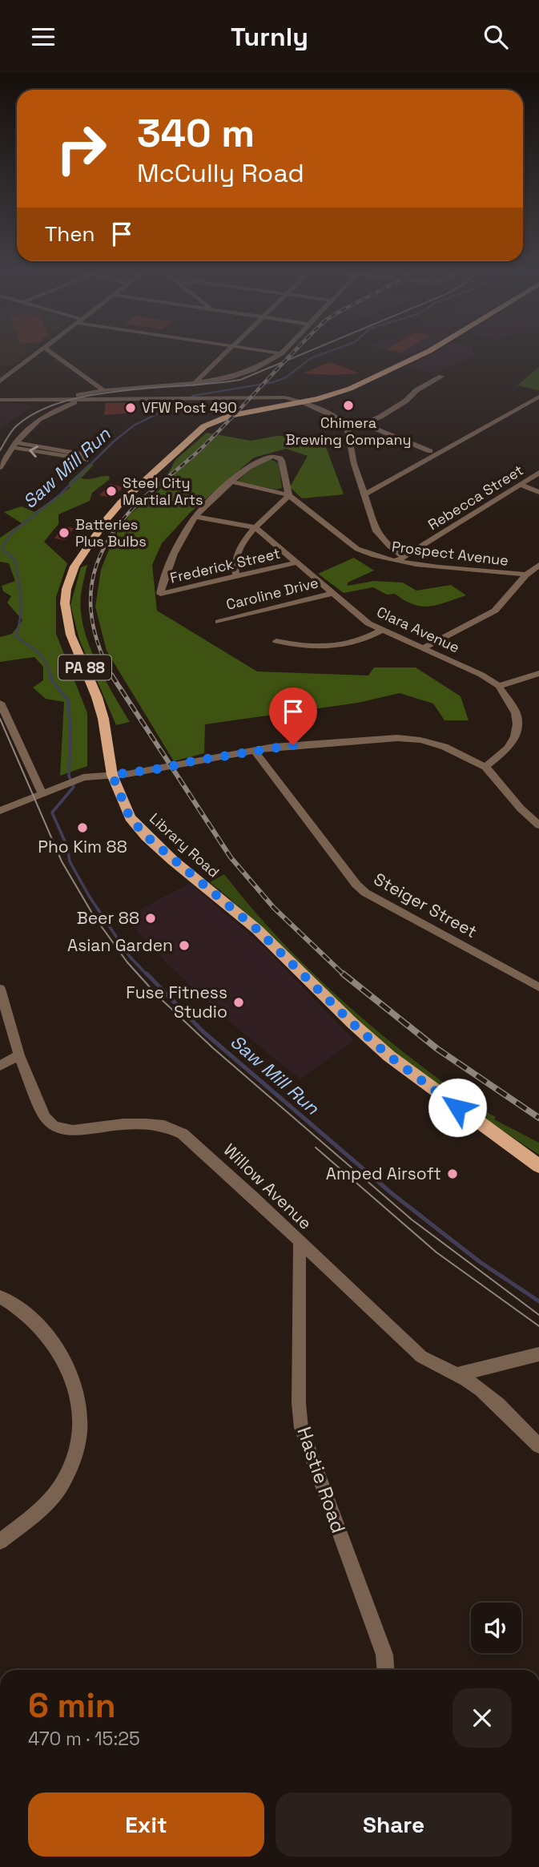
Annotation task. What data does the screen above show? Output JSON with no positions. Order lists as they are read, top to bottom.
{
  "streets": {
    "main road": ["PA 88", "Library Road"],
    "street": [
      "Rebecca Street",
      "Prospect Avenue",
      "Frederick Street",
      "Caroline Drive",
      "Clara Avenue",
      "Steiger Street",
      "Willow Avenue",
      "Hastie Road"
    ]
  },
  "crossings": [
    ["Rebecca Street", "Prospect Avenue"],
    ["Frederick Street", "Clara Avenue"],
    ["Caroline Drive", "Clara Avenue"],
    ["Willow Avenue", "Hastie Road"]
  ],
  "water": ["Saw Mill Run"],
  "places": [
    "Chimera Brewing Company",
    "VFW Post 490",
    "Steel City Martial Arts",
    "Batteries Plus Bulbs",
    "Pho Kim 88",
    "Beer 88",
    "Asian Garden",
    "Fuse Fitness Studio",
    "Amped Airsoft"
  ],
  "page": {
    "header": "Turnly",
    "turn": ["340 m", "McCully Road"],
    "then": "Then",
    "heading": ["6 min", "470 m · 15:25"],
    "buttons": ["Exit", "Share"]
  }
}
